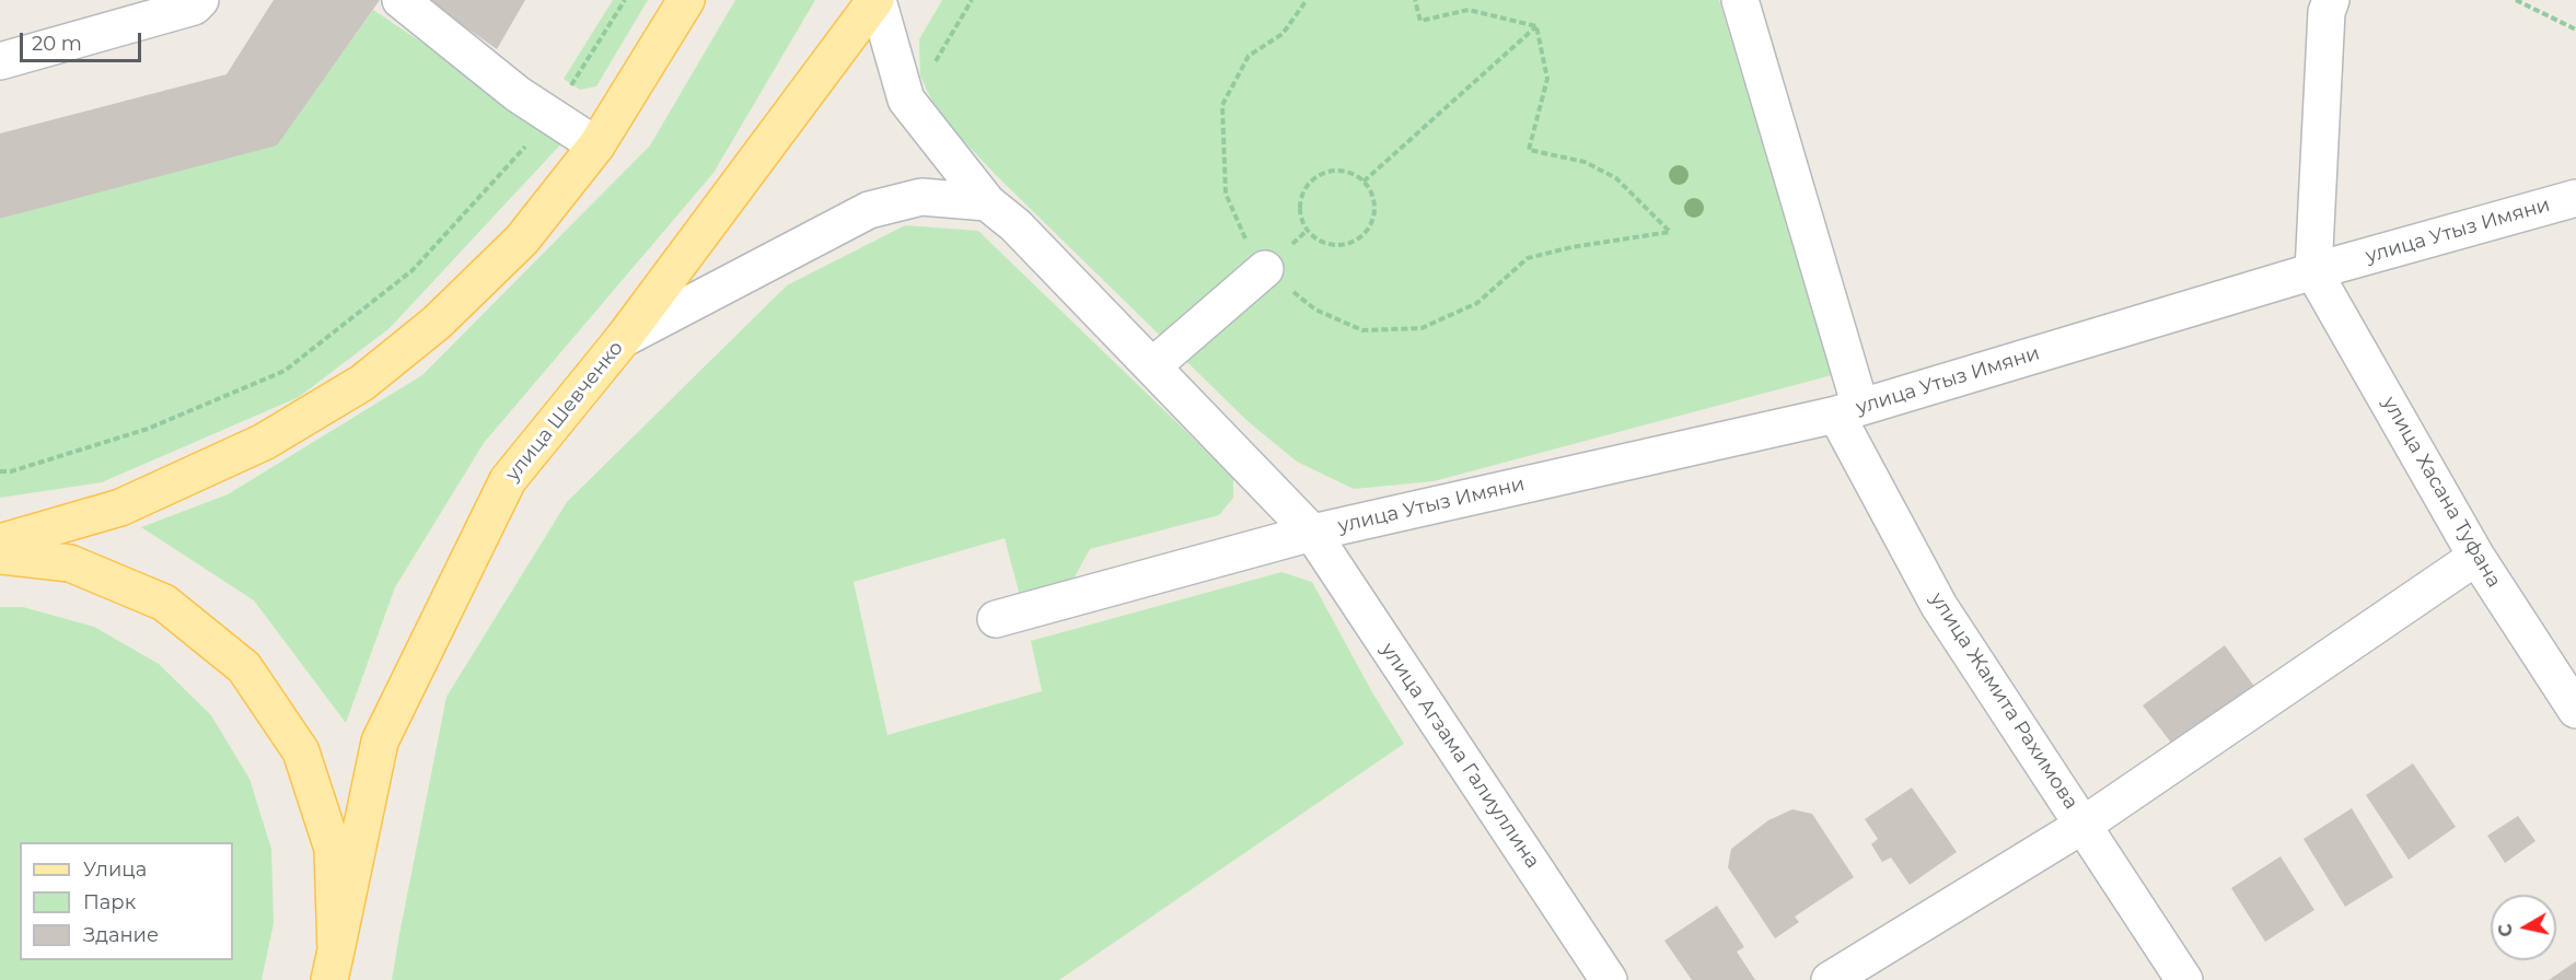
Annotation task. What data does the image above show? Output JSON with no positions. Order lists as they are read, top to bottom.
{
  "streets": {
    "main road": ["улица Шевченко"],
    "street": [
      "улица Утыз Имяни",
      "улица Хасана Туфана",
      "улица Жамита Рахимова",
      "улица Агзама Галиуллина"
    ]
  },
  "crossings": [
    ["улица Утыз Имяни", "улица Хасана Туфана"],
    ["улица Утыз Имяни", "улица Жамита Рахимова"],
    ["улица Утыз Имяни", "улица Агзама Галиуллина"],
    ["улица Шевченко", "улица Агзама Галиуллина"]
  ],
  "legend": ["Улица", "Парк", "Здание"],
  "scale_bar": "20 m",
  "north": "left"
}
